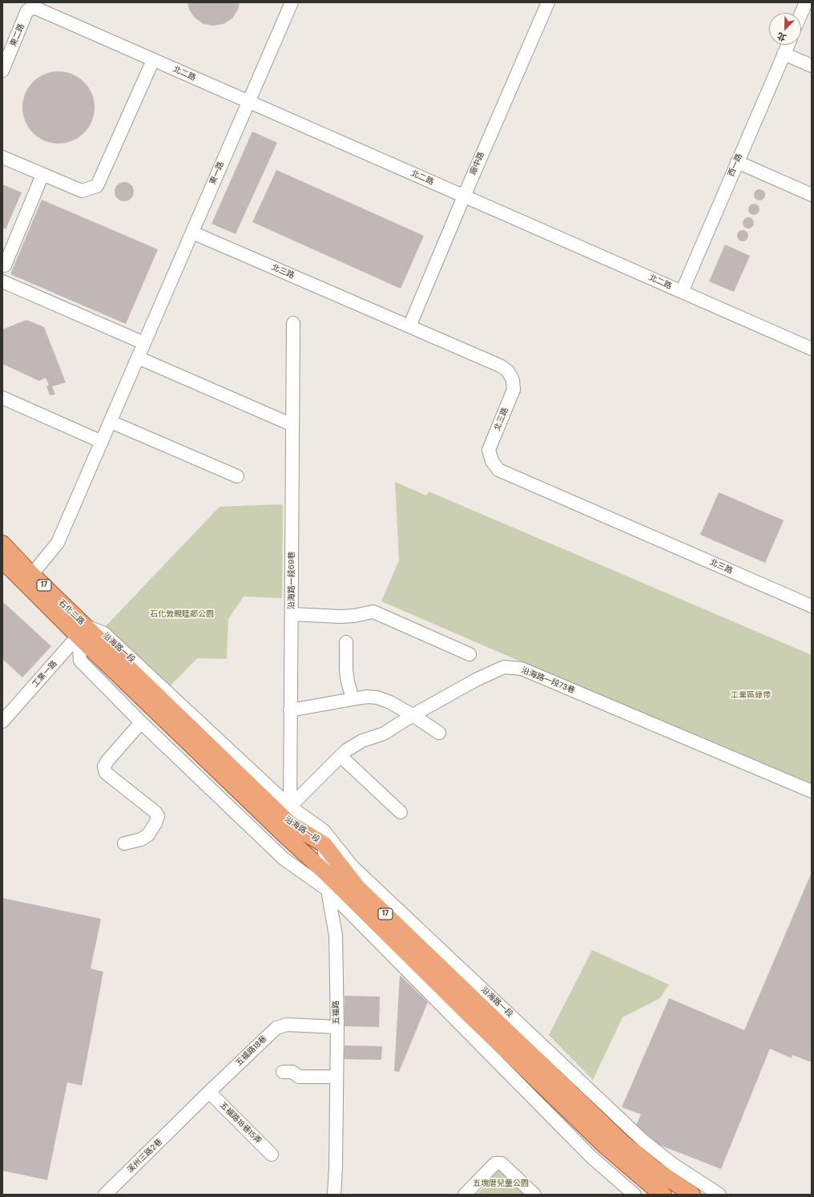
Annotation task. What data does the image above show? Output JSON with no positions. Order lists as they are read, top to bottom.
{
  "streets": {
    "main road": ["17", "石化二路", "沿海路一段"],
    "street": [
      "東二路",
      "北二路",
      "廠中路",
      "西一路",
      "東一路",
      "北三路",
      "沿海路一段69巷",
      "工業一路",
      "沿海路一段73巷",
      "五福路",
      "五福路18巷",
      "五福路18巷15弄",
      "溪州三路2巷"
    ]
  },
  "crossings": [
    ["東二路", "北二路"],
    ["北二路", "廠中路"],
    ["北二路", "西一路"],
    ["北二路", "東一路"],
    ["廠中路", "北三路"],
    ["東一路", "北三路"],
    ["東一路", "石化二路"],
    ["沿海路一段69巷", "沿海路一段"],
    ["沿海路一段69巷", "沿海路一段73巷"],
    ["石化二路", "沿海路一段"],
    ["石化二路", "工業一路"],
    ["沿海路一段", "工業一路"],
    ["沿海路一段", "沿海路一段73巷"],
    ["沿海路一段", "五福路"],
    ["五福路", "五福路18巷"],
    ["五福路18巷", "五福路18巷15弄"],
    ["五福路18巷", "溪州三路2巷"]
  ],
  "parks": ["石化敦親睦鄰公園", "工業區綠帶", "五塊厝兒童公園"],
  "north": "bottom left"
}
